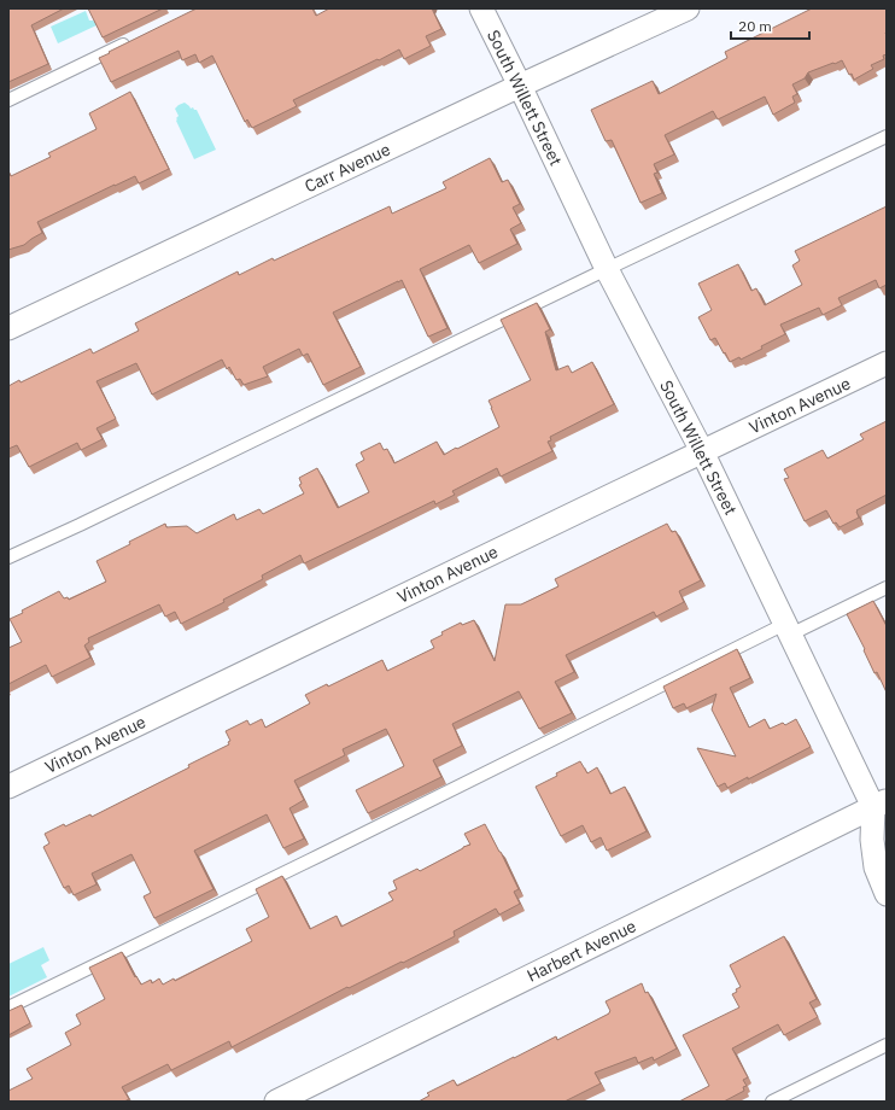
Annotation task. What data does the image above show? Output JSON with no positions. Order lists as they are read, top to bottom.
{
  "streets": {
    "street": [
      "South Willett Street",
      "Carr Avenue",
      "Vinton Avenue",
      "Harbert Avenue"
    ]
  },
  "crossings": [
    ["South Willett Street", "Carr Avenue"],
    ["South Willett Street", "Vinton Avenue"],
    ["South Willett Street", "Harbert Avenue"]
  ],
  "scale_bar": "20 m"
}
